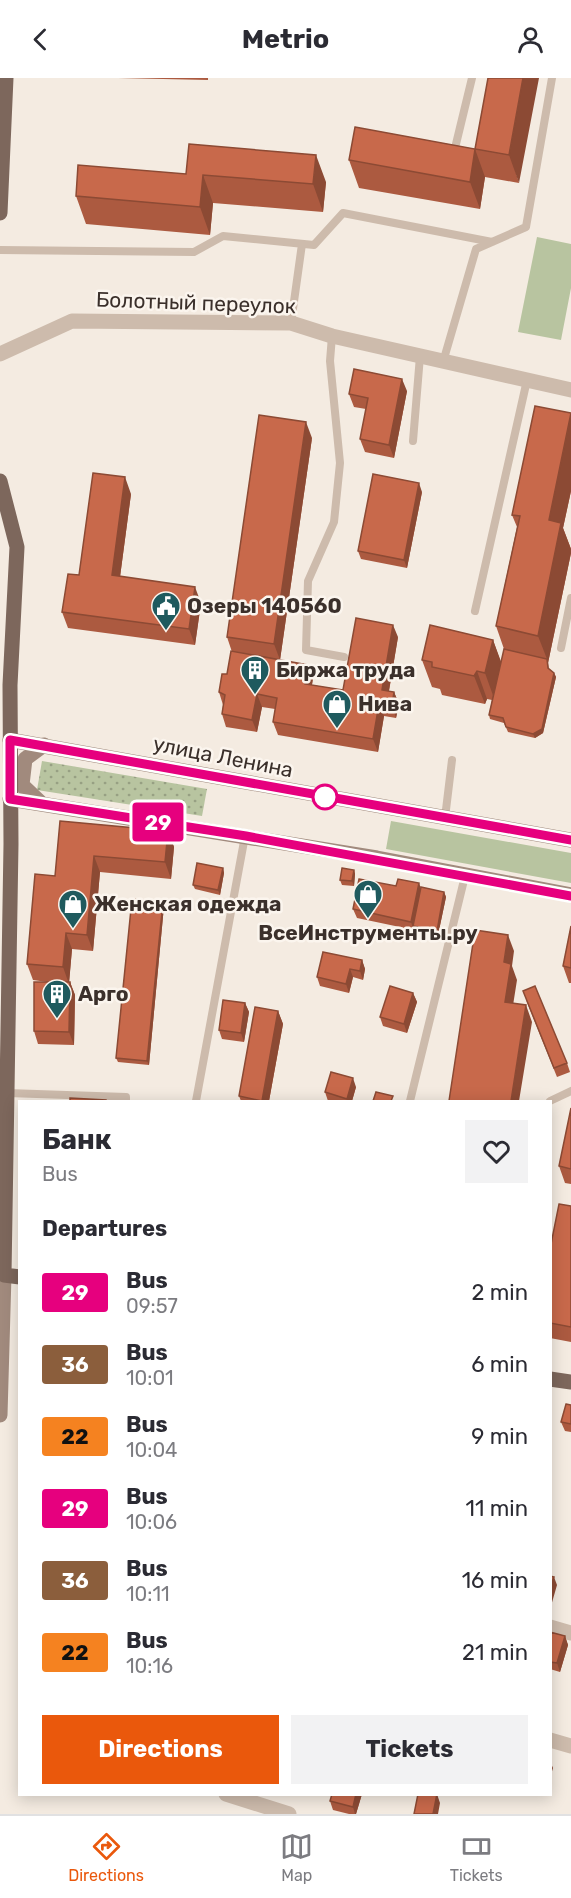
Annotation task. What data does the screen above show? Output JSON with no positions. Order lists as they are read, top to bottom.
{
  "streets": {
    "main road": ["улица Ленина"],
    "street": ["Болотный переулок"]
  },
  "places": {
    "public building": ["Озеры 140560"],
    "building": ["Биржа труда", "Арго"],
    "shop": ["Нива", "ВсеИнструменты.ру", "Женская одежда"]
  },
  "lines": ["bus line 29"],
  "page": {
    "header": "Metrio",
    "on_map": "29",
    "heading": [
      ["Банк", "Bus"],
      "Departures"
    ],
    "list": [
      {
        "mark": "29",
        "name": "Bus",
        "note": "09:57",
        "value": "2 min"
      },
      {
        "mark": "36",
        "name": "Bus",
        "note": "10:01",
        "value": "6 min"
      },
      {
        "mark": "22",
        "name": "Bus",
        "note": "10:04",
        "value": "9 min"
      },
      {
        "mark": "29",
        "name": "Bus",
        "note": "10:06",
        "value": "11 min"
      },
      {
        "mark": "36",
        "name": "Bus",
        "note": "10:11",
        "value": "16 min"
      },
      {
        "mark": "22",
        "name": "Bus",
        "note": "10:16",
        "value": "21 min"
      }
    ],
    "buttons": ["Directions", "Tickets"],
    "tabs": ["Directions", "Map", "Tickets"]
  }
}
